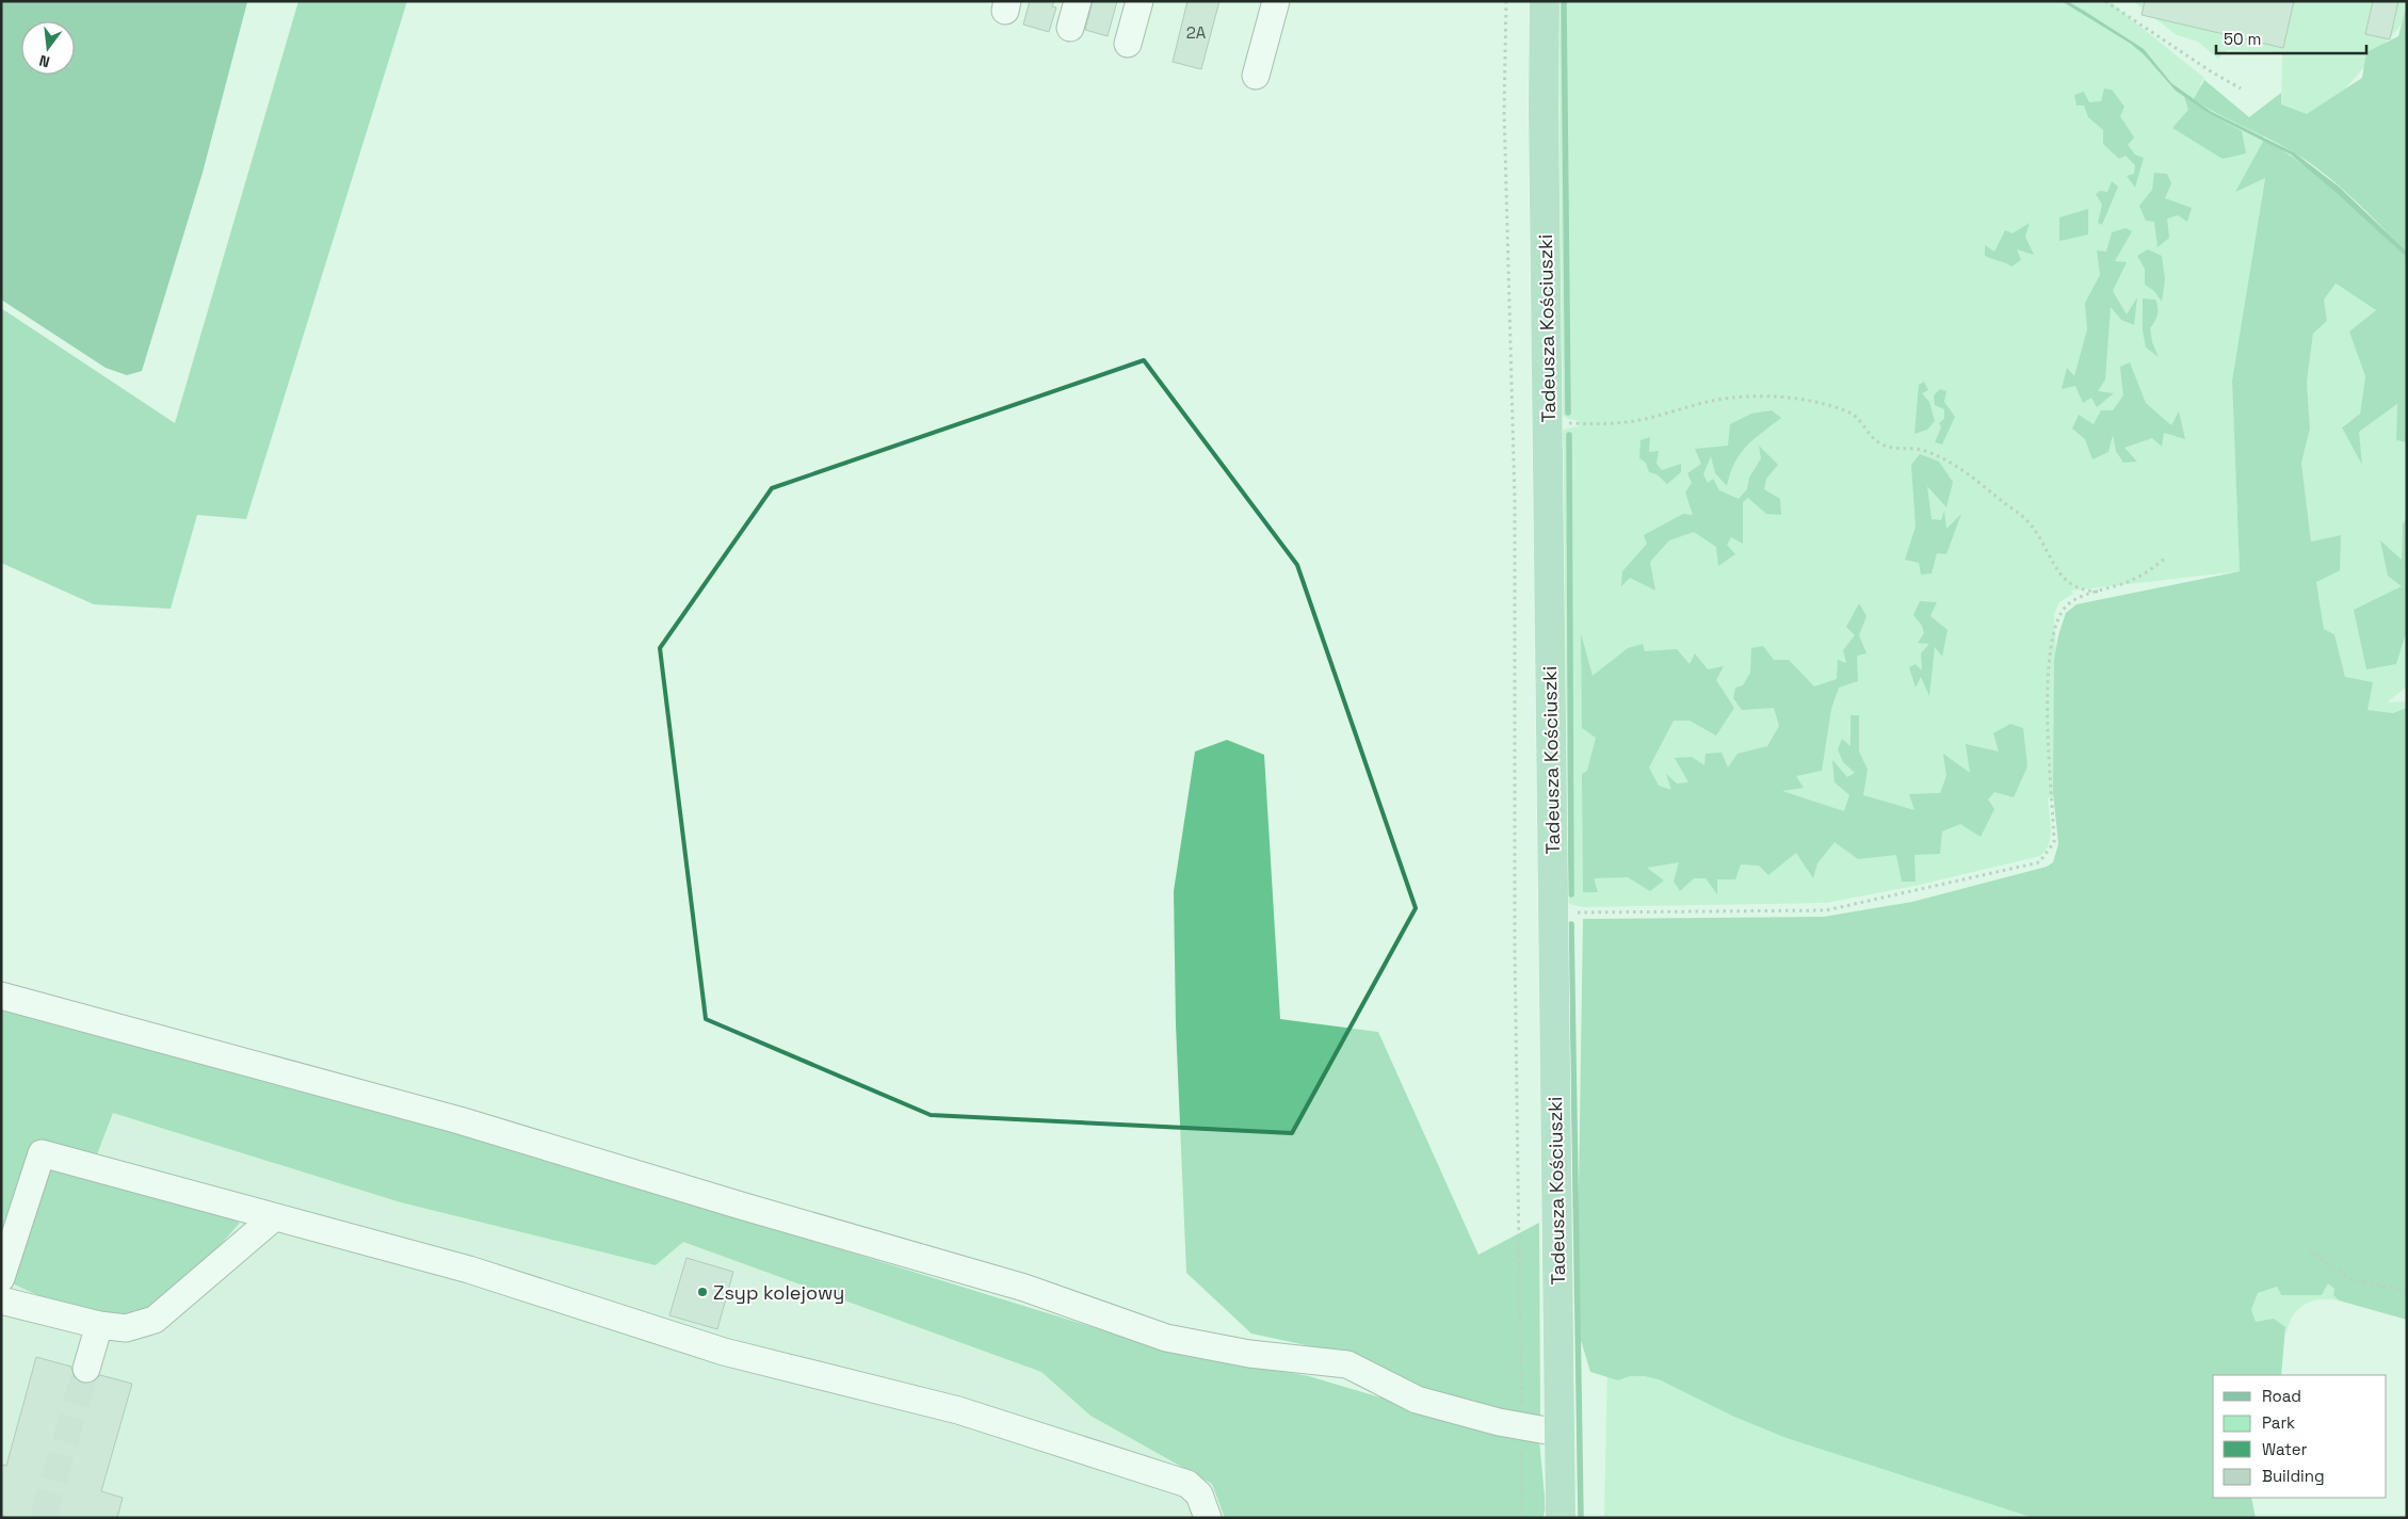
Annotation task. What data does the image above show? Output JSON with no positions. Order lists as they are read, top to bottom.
{
  "streets": {
    "main road": ["Tadeusza Kościuszki"]
  },
  "places": ["Zsyp kolejowy"],
  "house_numbers": ["2A"],
  "legend": [
    "Road",
    "Park",
    "Water",
    "Building"
  ],
  "scale_bar": "50 m",
  "north": "bottom"
}
